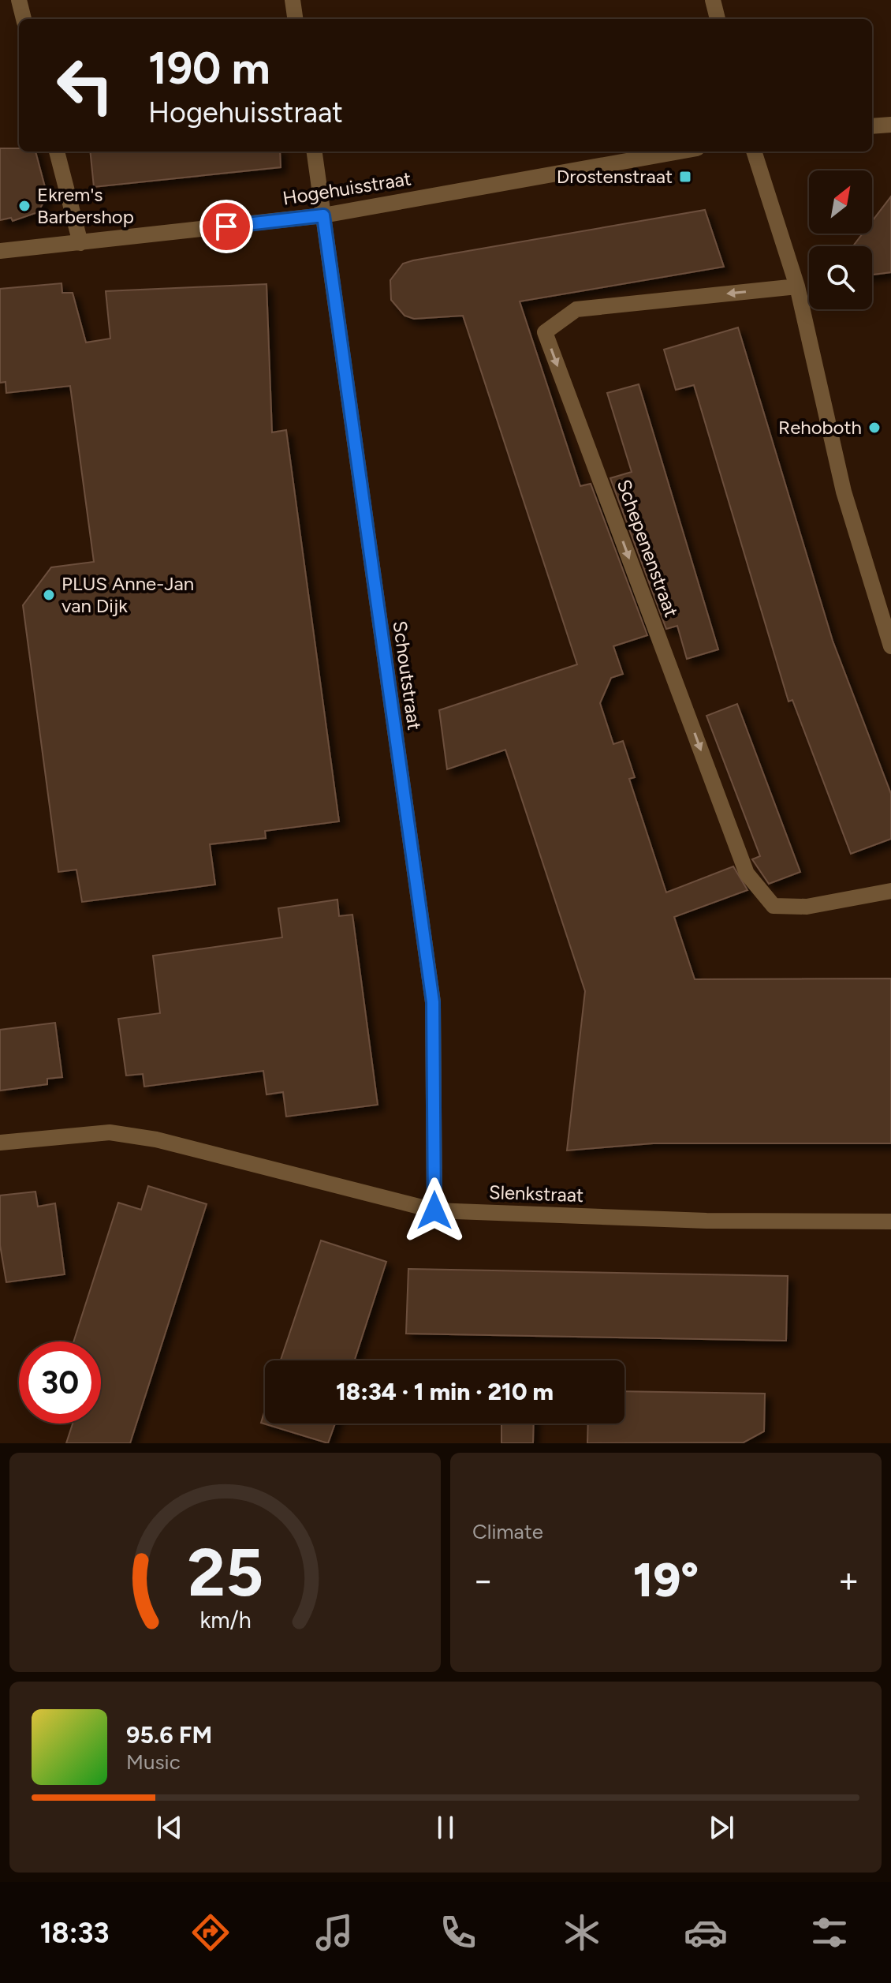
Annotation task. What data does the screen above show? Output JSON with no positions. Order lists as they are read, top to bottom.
{
  "streets": {
    "street": [
      "Hogehuisstraat",
      "Schepenenstraat",
      "Schoutstraat",
      "Slenkstraat"
    ]
  },
  "crossings": [
    ["Hogehuisstraat", "Schoutstraat"],
    ["Schoutstraat", "Slenkstraat"]
  ],
  "places": {
    "transit": ["Drostenstraat"],
    "other": ["Ekrem's Barbershop", "Rehoboth", "PLUS Anne-Jan van Dijk"]
  },
  "north": "top right",
  "page": {
    "turn": ["190 m", "Hogehuisstraat"],
    "limit": "30",
    "trip": "18:34 · 1 min · 210 m",
    "tile": "Climate",
    "heat": ["−", "19°", "+"],
    "song": ["95.6 FM", "Music"],
    "tabs": "18:33",
    "gauge": ["25", "km/h"]
  }
}
